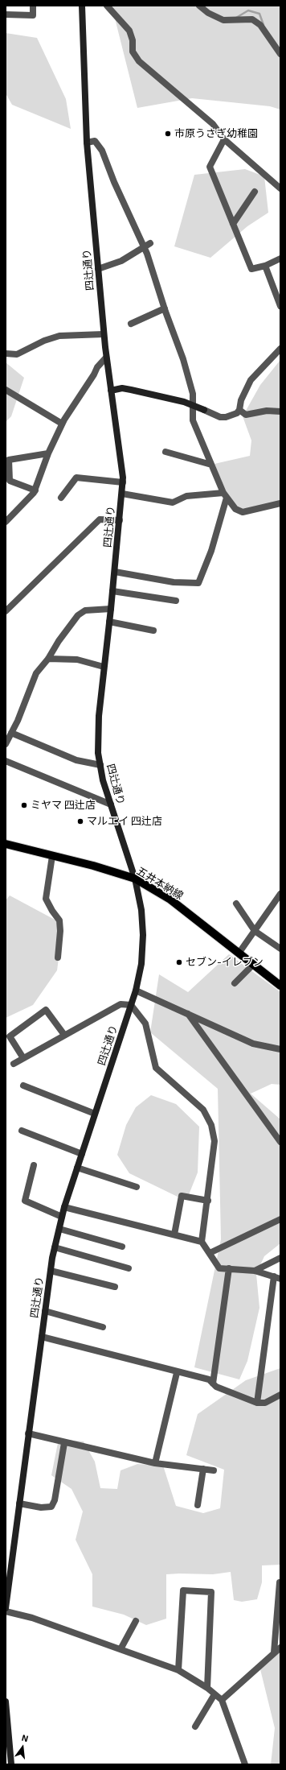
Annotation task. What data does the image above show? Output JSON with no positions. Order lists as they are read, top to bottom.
{
  "streets": {
    "main road": ["五井本納線"],
    "street": ["四辻通り"]
  },
  "crossings": [
    ["四辻通り", "五井本納線"]
  ],
  "places": [
    "市原うさぎ幼稚園",
    "ミヤマ 四辻店",
    "マルエイ 四辻店",
    "セブン-イレブン"
  ],
  "north": "top"
}
